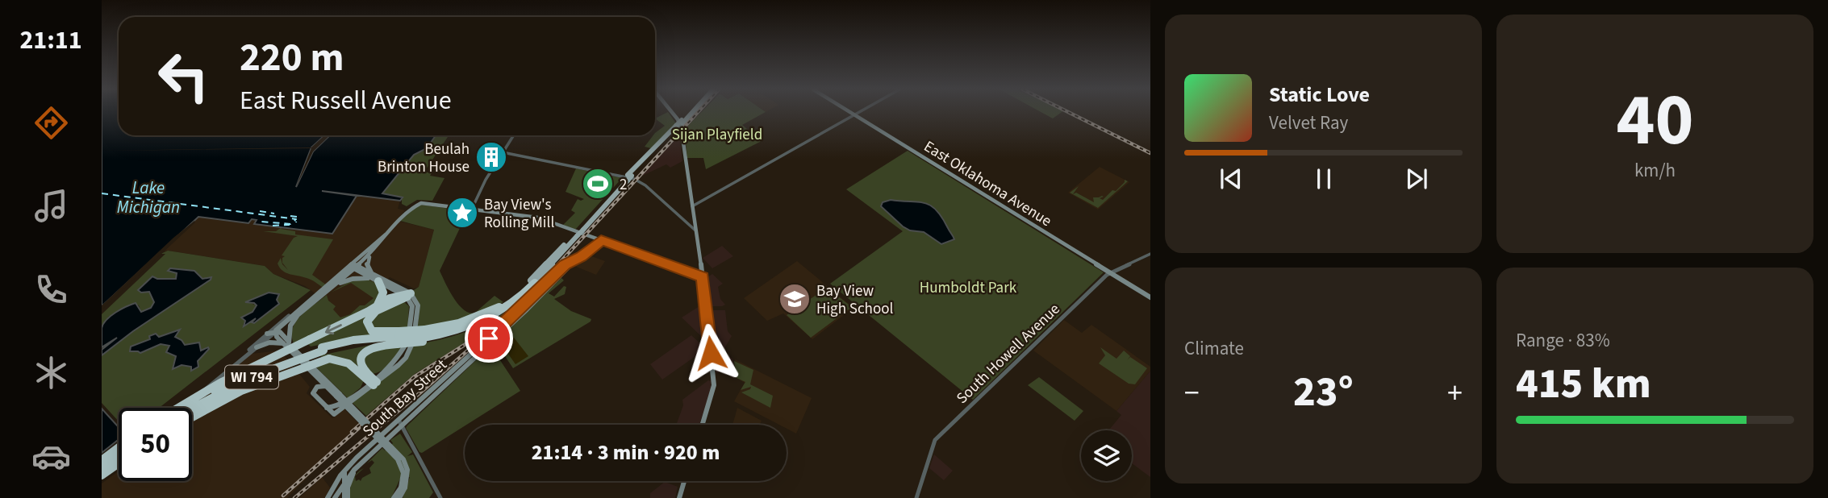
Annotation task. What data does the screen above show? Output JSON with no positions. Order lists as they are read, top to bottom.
{
  "streets": {
    "highway": ["WI 794"],
    "main road": ["East Oklahoma Avenue", "South Bay Street"],
    "street": ["South Howell Avenue"]
  },
  "crossings": [
    ["East Oklahoma Avenue", "South Howell Avenue"]
  ],
  "water": ["Lake Michigan"],
  "parks": ["Sijan Playfield", "Humboldt Park"],
  "places": {
    "building": ["Beulah Brinton House"],
    "sports": ["2"],
    "place": ["Bay View's Rolling Mill"],
    "school or university": ["Bay View High School"]
  },
  "page": {
    "tabs": "21:11",
    "tile": [
      ["40", "km/h"],
      "Climate",
      ["Range · 83%", "415 km"]
    ],
    "turn": ["220 m", "East Russell Avenue"],
    "song": ["Static Love", "Velvet Ray"],
    "heat": ["−", "23°", "+"],
    "limit": "50",
    "trip": "21:14 · 3 min · 920 m"
  }
}
